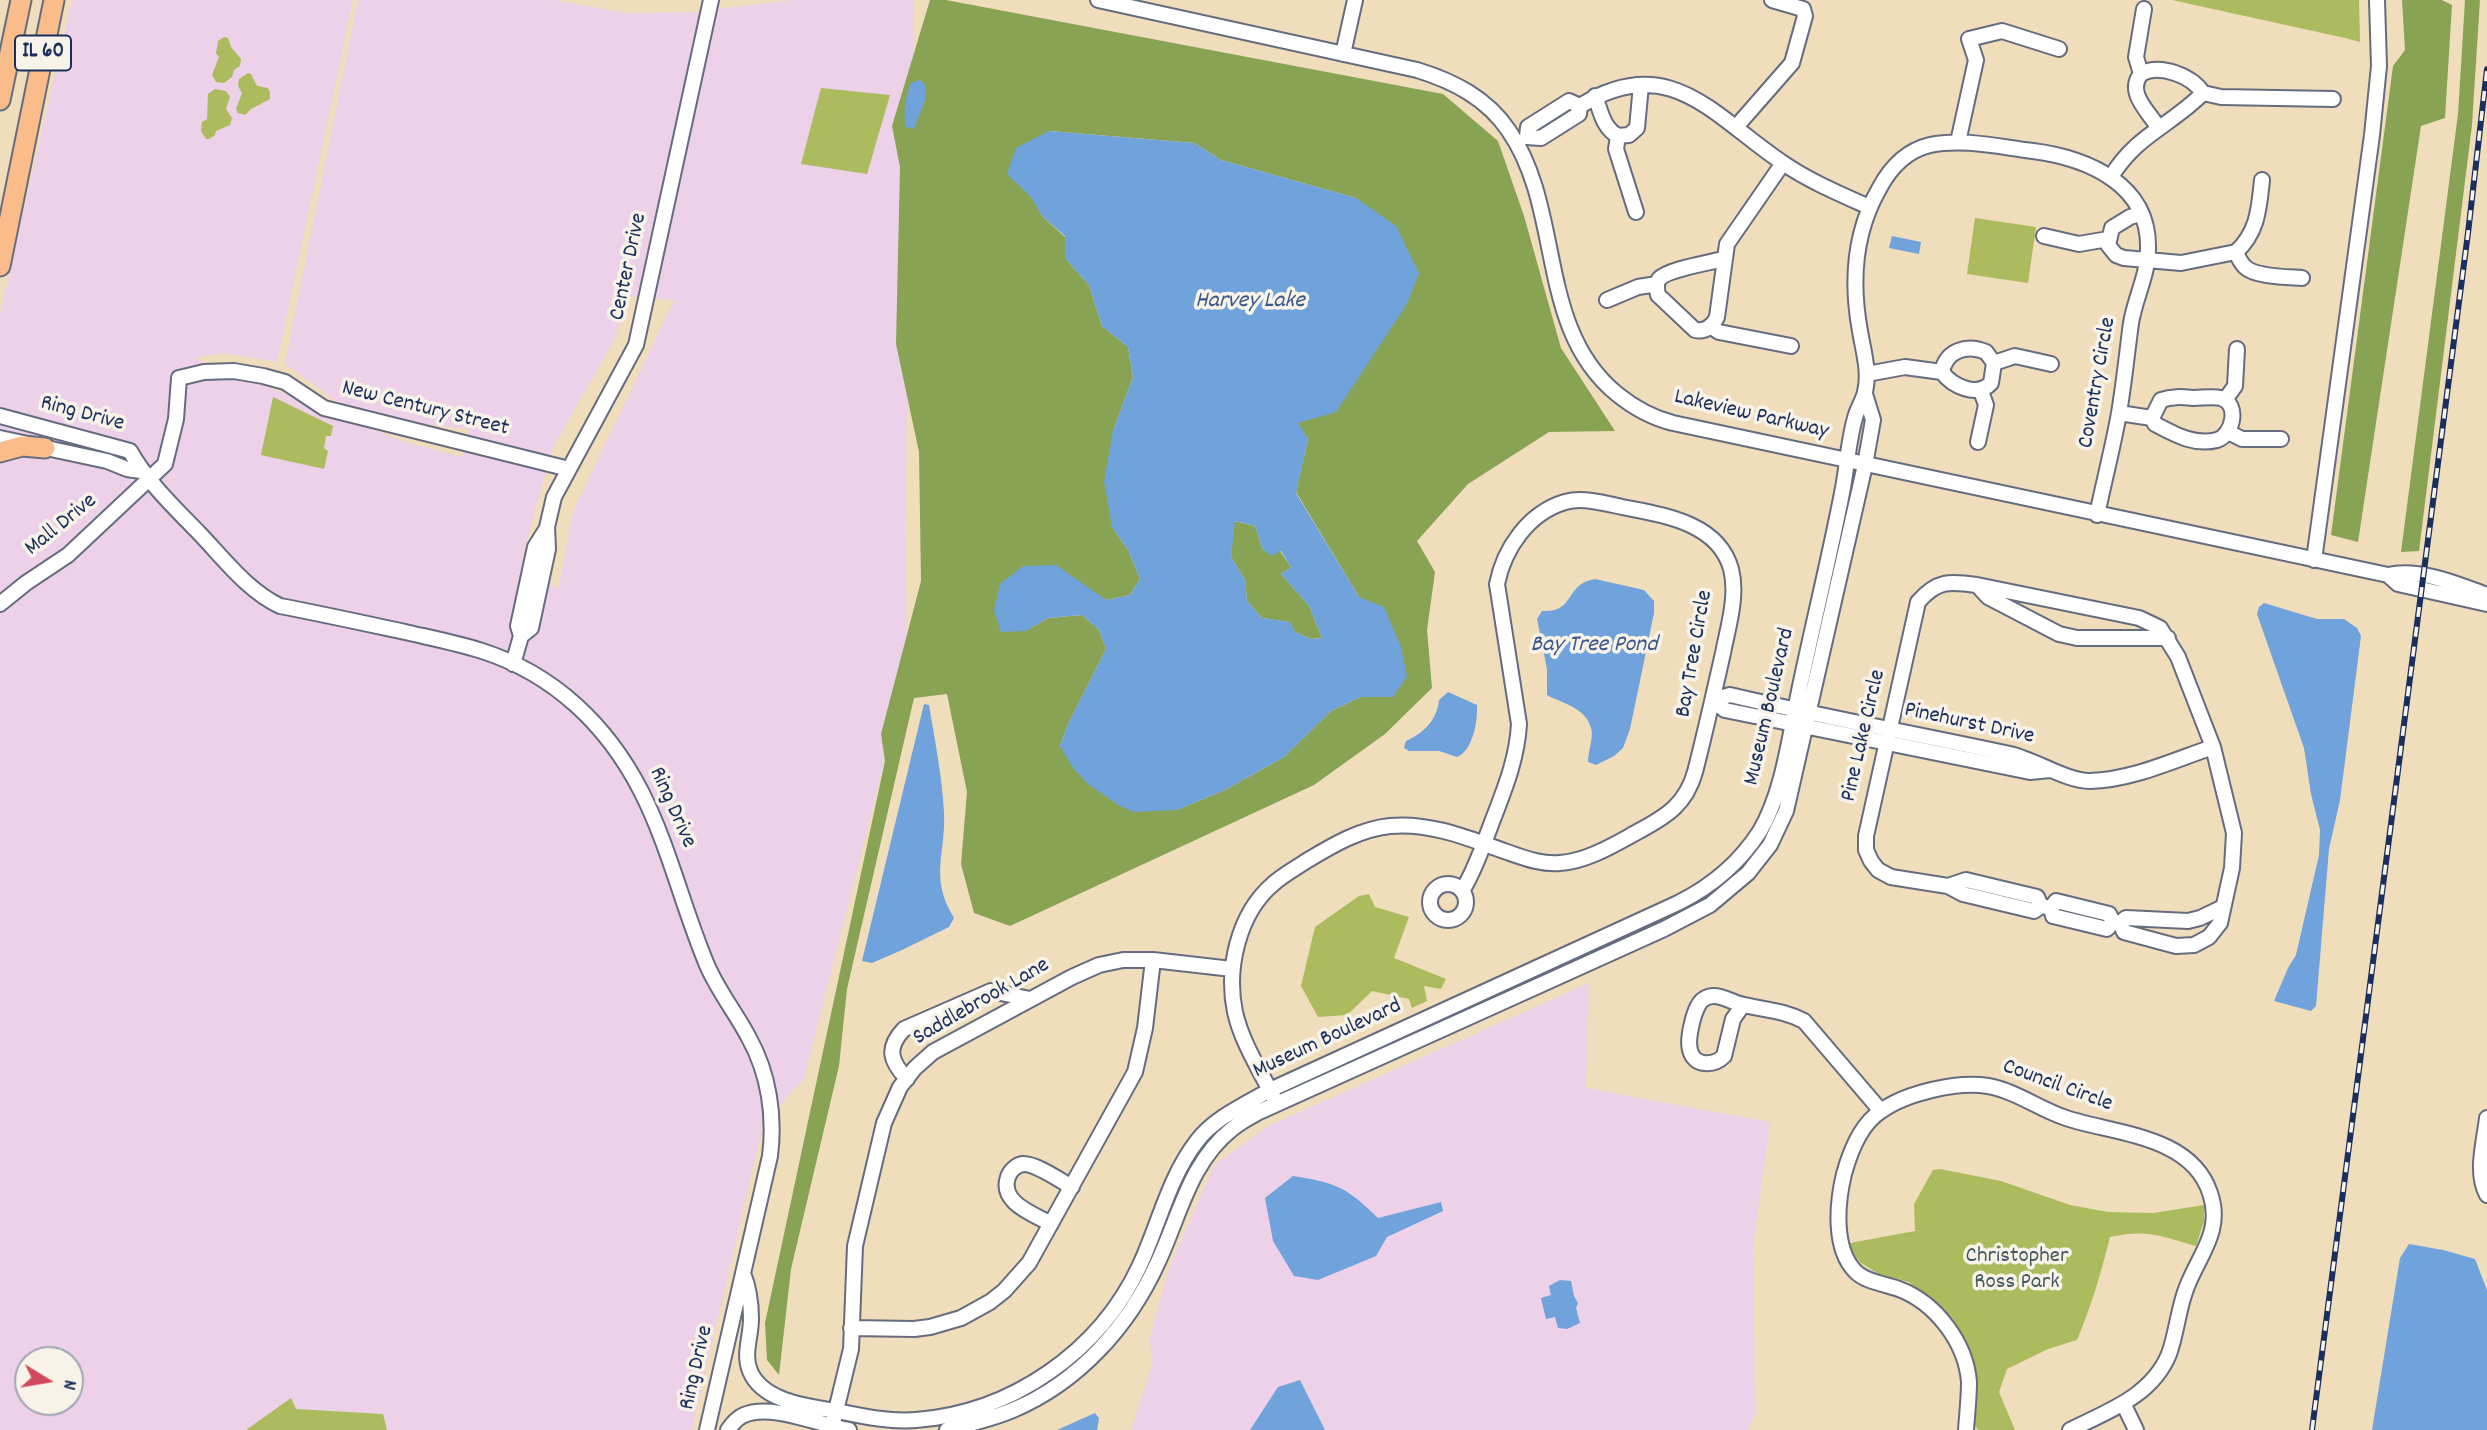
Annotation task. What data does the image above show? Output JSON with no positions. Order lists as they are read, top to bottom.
{
  "streets": {
    "main road": ["IL 60"],
    "street": [
      "Center Drive",
      "Coventry Circle",
      "New Century Street",
      "Ring Drive",
      "Lakeview Parkway",
      "Mall Drive",
      "Bay Tree Circle",
      "Museum Boulevard",
      "Pinehurst Drive",
      "Pine Lake Circle",
      "Saddlebrook Lane",
      "Council Circle"
    ]
  },
  "crossings": [
    ["Center Drive", "New Century Street"],
    ["Center Drive", "Ring Drive"],
    ["Coventry Circle", "Lakeview Parkway"],
    ["Coventry Circle", "Museum Boulevard"],
    ["New Century Street", "Ring Drive"],
    ["New Century Street", "Mall Drive"],
    ["Ring Drive", "Mall Drive"],
    ["Ring Drive", "Museum Boulevard"],
    ["Lakeview Parkway", "Museum Boulevard"],
    ["Bay Tree Circle", "Museum Boulevard"],
    ["Bay Tree Circle", "Pinehurst Drive"],
    ["Bay Tree Circle", "Saddlebrook Lane"],
    ["Museum Boulevard", "Pinehurst Drive"],
    ["Museum Boulevard", "Saddlebrook Lane"],
    ["Pinehurst Drive", "Pine Lake Circle"]
  ],
  "water": ["Harvey Lake", "Bay Tree Pond"],
  "parks": ["Christopher Ross Park"],
  "north": "right"
}
